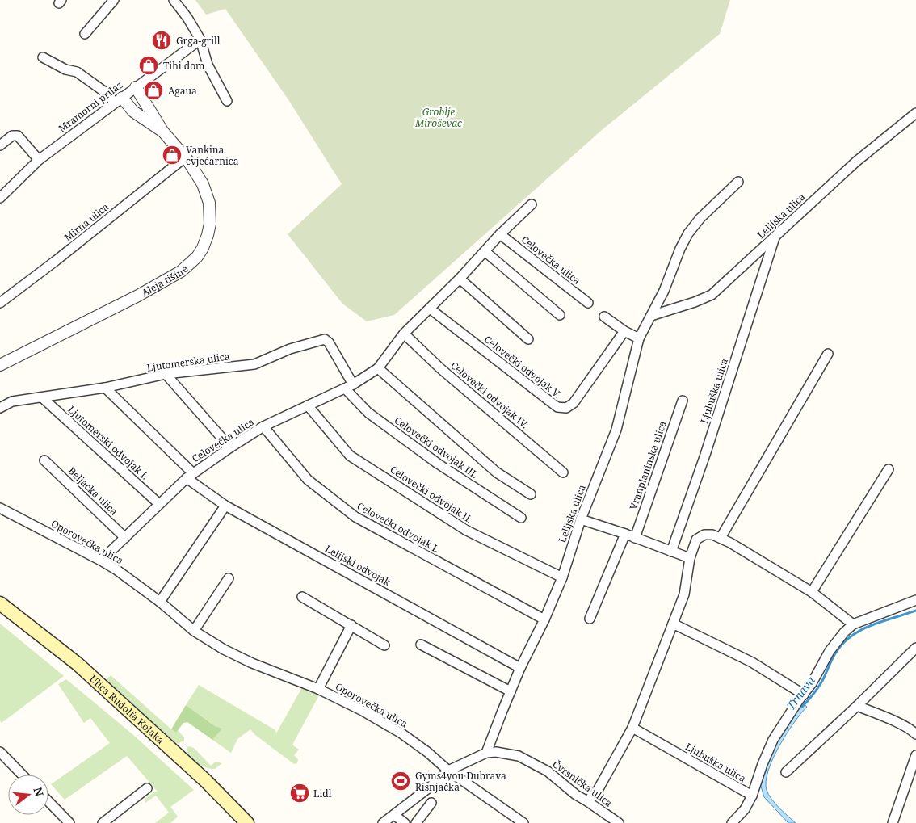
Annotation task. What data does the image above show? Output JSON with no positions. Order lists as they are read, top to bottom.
{
  "streets": {
    "main road": ["Ulica Rudolfa Kolaka"],
    "street": [
      "Mramorni prilaz",
      "Lelijska ulica",
      "Mirna ulica",
      "Celovečka ulica",
      "Aleja tišine",
      "Ljutomerska ulica",
      "Celovečki odvojak V.",
      "Ljubuška ulica",
      "Celovečki odvojak IV.",
      "Ljutomerski odvojak I.",
      "Celovečki odvojak III.",
      "Vranplaninska ulica",
      "Beljačka ulica",
      "Celovečki odvojak II.",
      "Celovečki odvojak I.",
      "Oporovečka ulica",
      "Lelijski odvojak",
      "Čvrsnička ulica"
    ]
  },
  "crossings": [
    ["Mramorni prilaz", "Aleja tišine"],
    ["Lelijska ulica", "Ljubuška ulica"],
    ["Lelijska ulica", "Celovečki odvojak II."],
    ["Lelijska ulica", "Celovečki odvojak I."],
    ["Lelijska ulica", "Lelijski odvojak"],
    ["Lelijska ulica", "Čvrsnička ulica"],
    ["Mirna ulica", "Aleja tišine"],
    ["Celovečka ulica", "Ljutomerska ulica"],
    ["Celovečka ulica", "Celovečki odvojak V."],
    ["Celovečka ulica", "Celovečki odvojak IV."],
    ["Celovečka ulica", "Ljutomerski odvojak I."],
    ["Celovečka ulica", "Celovečki odvojak III."],
    ["Celovečka ulica", "Beljačka ulica"],
    ["Celovečka ulica", "Celovečki odvojak II."],
    ["Celovečka ulica", "Celovečki odvojak I."],
    ["Celovečka ulica", "Oporovečka ulica"],
    ["Celovečka ulica", "Lelijski odvojak"],
    ["Ljutomerska ulica", "Ljutomerski odvojak I."],
    ["Ljutomerska ulica", "Celovečki odvojak III."],
    ["Ljutomerska ulica", "Lelijski odvojak"]
  ],
  "water": ["Trnava"],
  "parks": ["Groblje Miroševac"],
  "places": {
    "restaurant": ["Grga-grill"],
    "shop": ["Tihi dom", "Agaua", "Vankina cvjećarnica"],
    "sports": ["Gyms4you Dubrava Risnjačka"],
    "supermarket": ["Lidl"]
  },
  "north": "right"
}
